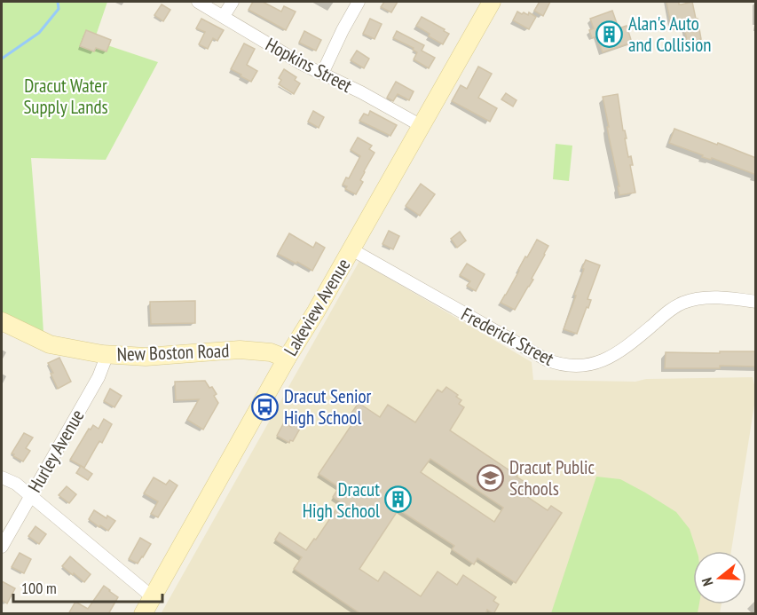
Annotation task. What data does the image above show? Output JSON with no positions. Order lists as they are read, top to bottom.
{
  "streets": {
    "main road": ["Lakeview Avenue", "New Boston Road"],
    "street": ["Hopkins Street", "Frederick Street", "Hurley Avenue"]
  },
  "crossings": [
    ["Hopkins Street", "Lakeview Avenue"],
    ["Lakeview Avenue", "Frederick Street"],
    ["Lakeview Avenue", "New Boston Road"],
    ["New Boston Road", "Hurley Avenue"]
  ],
  "parks": ["Dracut Water Supply Lands"],
  "places": {
    "building": ["Alan's Auto and Collision", "Dracut High School"],
    "bus stop": ["Dracut Senior High School"],
    "school or university": ["Dracut Public Schools"]
  },
  "scale_bar": "100 m",
  "north": "left"
}
